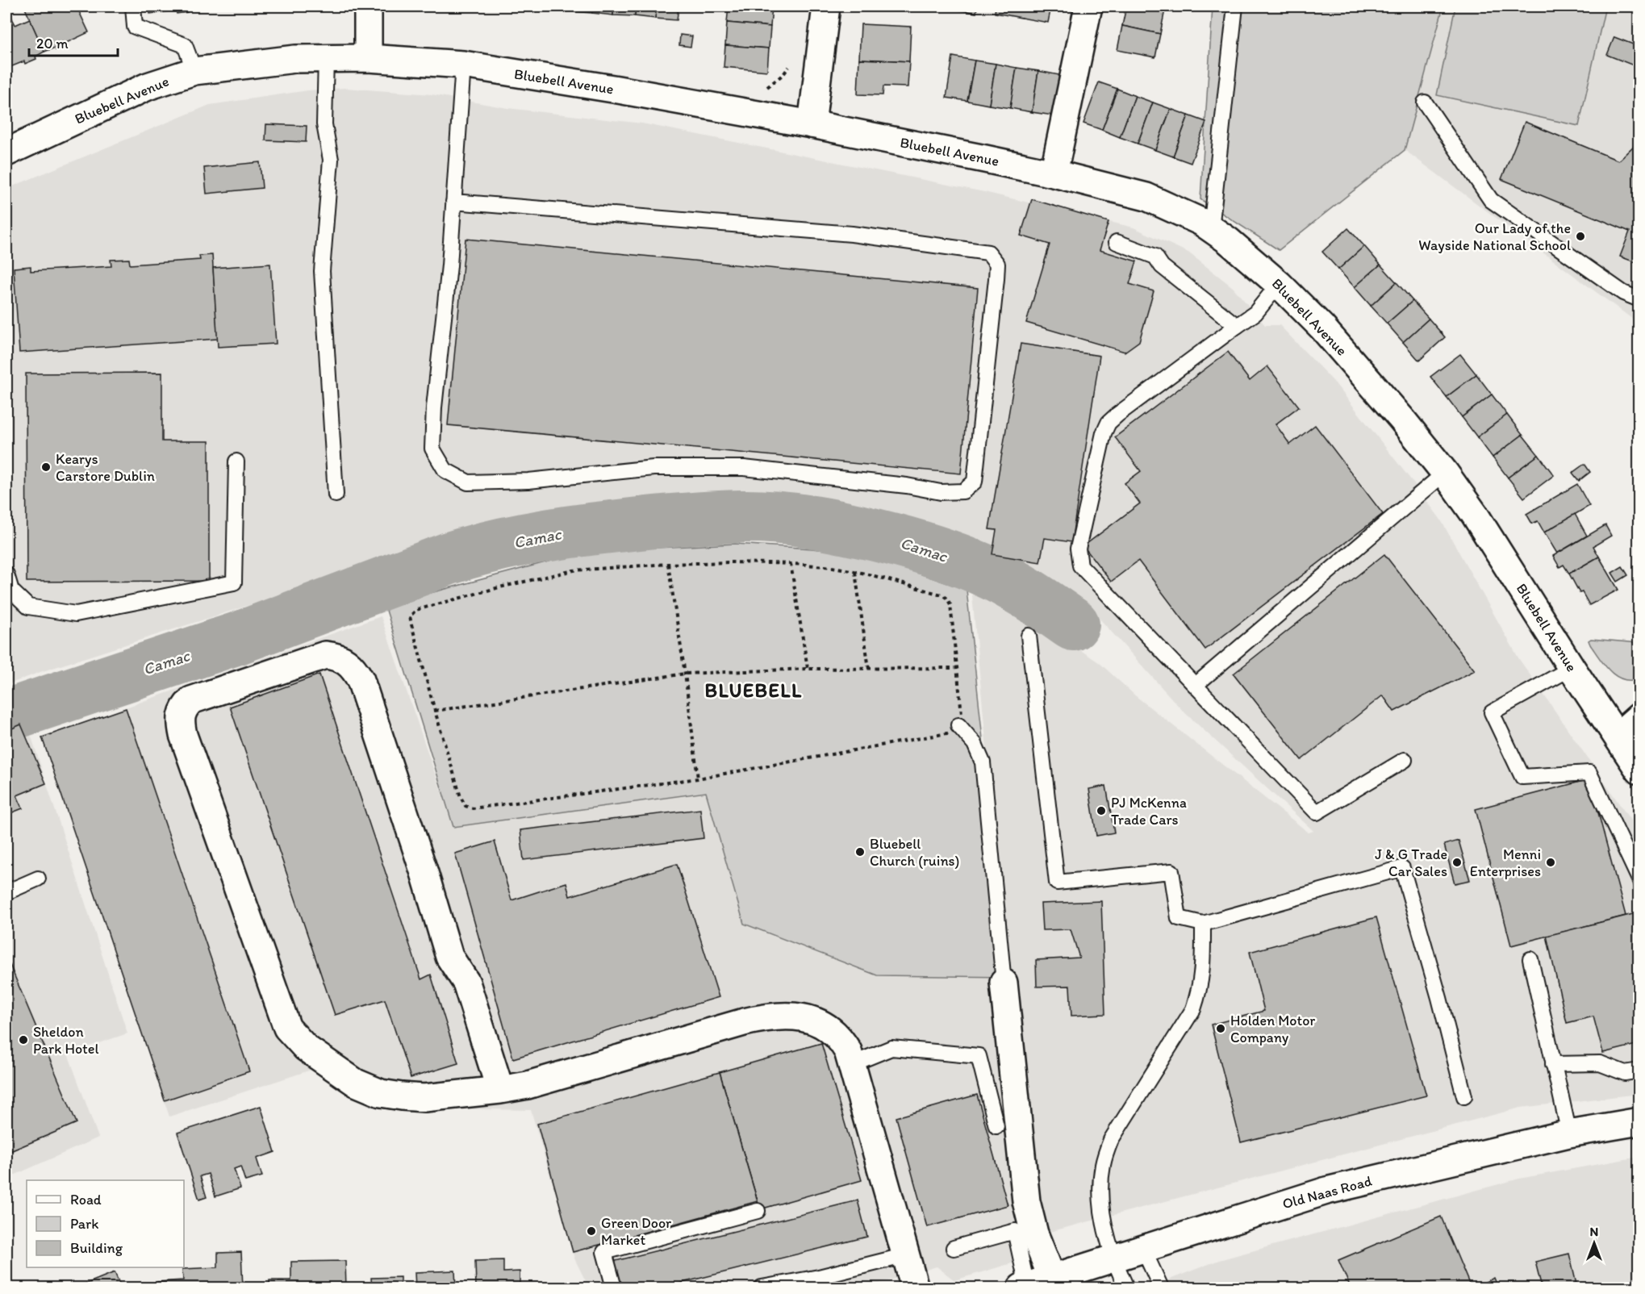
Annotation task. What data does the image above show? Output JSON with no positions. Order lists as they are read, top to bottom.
{
  "streets": {
    "street": ["Bluebell Avenue", "Old Naas Road"]
  },
  "districts": ["BLUEBELL"],
  "water": ["Camac"],
  "places": [
    "Our Lady of the Wayside National School",
    "Kearys Carstore Dublin",
    "PJ McKenna Trade Cars",
    "Bluebell Church (ruins)",
    "J & G Trade Car Sales",
    "Menni Enterprises",
    "Holden Motor Company",
    "Sheldon Park Hotel",
    "Green Door Market"
  ],
  "legend": ["Road", "Park", "Building"],
  "scale_bar": "20 m",
  "north": "top"
}
